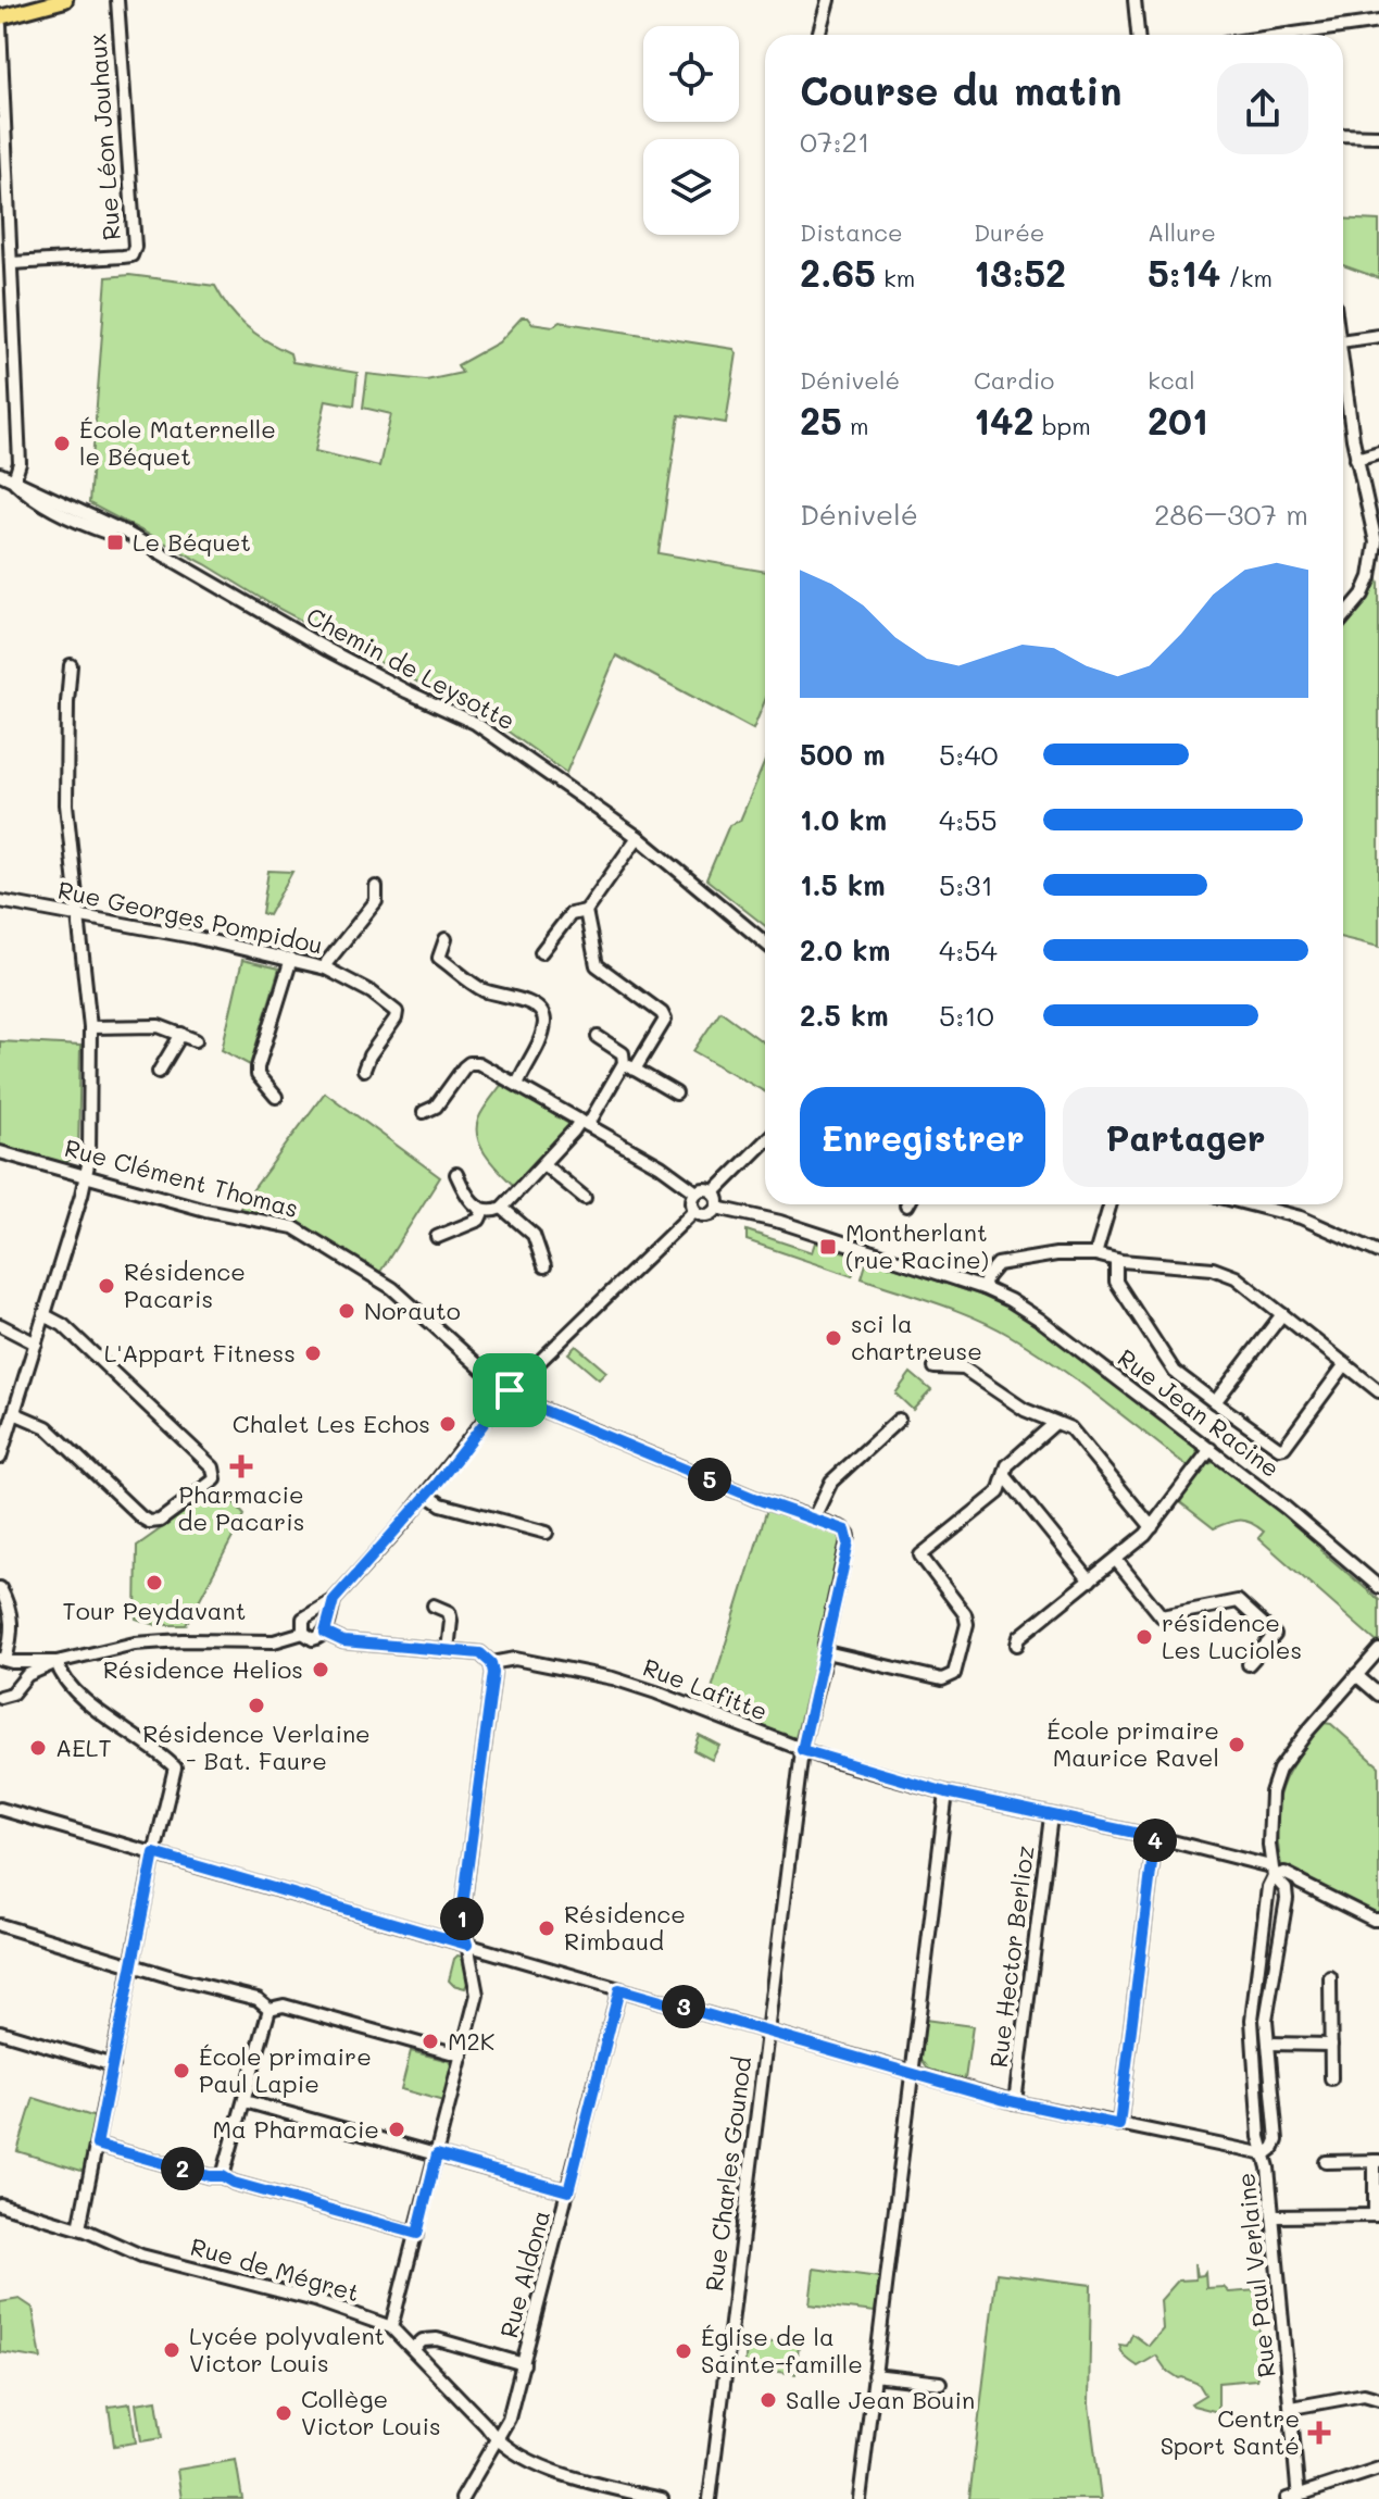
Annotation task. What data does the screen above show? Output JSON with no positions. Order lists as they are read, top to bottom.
{
  "streets": {
    "street": [
      "Rue Léon Jouhaux",
      "Chemin de Leysotte",
      "Rue Georges Pompidou",
      "Rue Clément Thomas",
      "Rue Jean Racine",
      "Rue Lafitte",
      "Rue Hector Berlioz",
      "Rue Charles Gounod",
      "Rue de Mégret",
      "Rue Aldona",
      "Rue Paul Verlaine"
    ]
  },
  "crossings": [
    ["Rue Clément Thomas", "Rue Charles Gounod"],
    ["Rue Lafitte", "Rue Hector Berlioz"],
    ["Rue Lafitte", "Rue Charles Gounod"],
    ["Rue Lafitte", "Rue Paul Verlaine"],
    ["Rue de Mégret", "Rue Aldona"]
  ],
  "places": {
    "other": [
      "École Maternelle le Béquet",
      "Résidence Pacaris",
      "Norauto",
      "sci la chartreuse",
      "L'Appart Fitness",
      "Chalet Les Echos",
      "Tour Peydavant",
      "résidence Les Lucioles",
      "Résidence Helios",
      "Résidence Verlaine - Bat. Faure",
      "École primaire Maurice Ravel",
      "AELT",
      "Résidence Rimbaud",
      "M2K",
      "École primaire Paul Lapie",
      "Ma Pharmacie",
      "Lycée polyvalent Victor Louis",
      "Église de la Sainte-famille",
      "Salle Jean Bouin",
      "Collège Victor Louis"
    ],
    "transit": ["Le Béquet", "Montherlant (rue Racine)"],
    "health": ["Pharmacie de Pacaris", "Centre Sport Santé"]
  },
  "page": {
    "heading": ["Course du matin", "07:21"],
    "stats": [
      ["Distance", "2.65 km"],
      ["Durée", "13:52"],
      ["Allure", "5:14 /km"],
      ["Dénivelé", "25 m"],
      ["Cardio", "142 bpm"],
      ["kcal", "201"]
    ],
    "chart": ["Dénivelé", "286–307 m"],
    "list": [
      {
        "name": "500 m",
        "note": "5:40"
      },
      {
        "name": "1.0 km",
        "note": "4:55"
      },
      {
        "name": "1.5 km",
        "note": "5:31"
      },
      {
        "name": "2.0 km",
        "note": "4:54"
      },
      {
        "name": "2.5 km",
        "note": "5:10"
      }
    ],
    "buttons": ["Enregistrer", "Partager"],
    "pins": [
      "5",
      "4",
      "1",
      "3",
      "2"
    ]
  }
}
